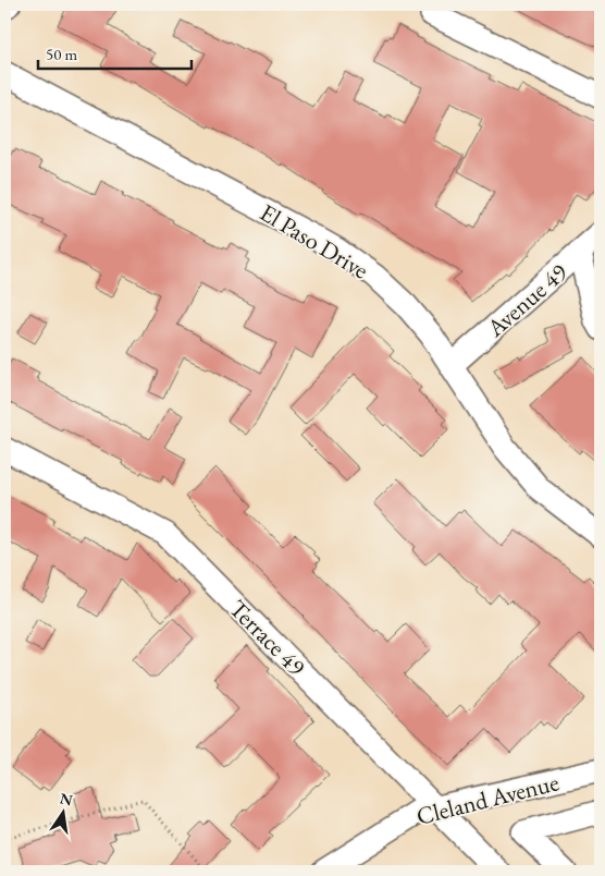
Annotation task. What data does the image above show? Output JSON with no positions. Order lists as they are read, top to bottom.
{
  "streets": {
    "street": [
      "El Paso Drive",
      "Avenue 49",
      "Terrace 49",
      "Cleland Avenue"
    ]
  },
  "crossings": [
    ["El Paso Drive", "Avenue 49"],
    ["Terrace 49", "Cleland Avenue"]
  ],
  "scale_bar": "50 m",
  "north": "top"
}
